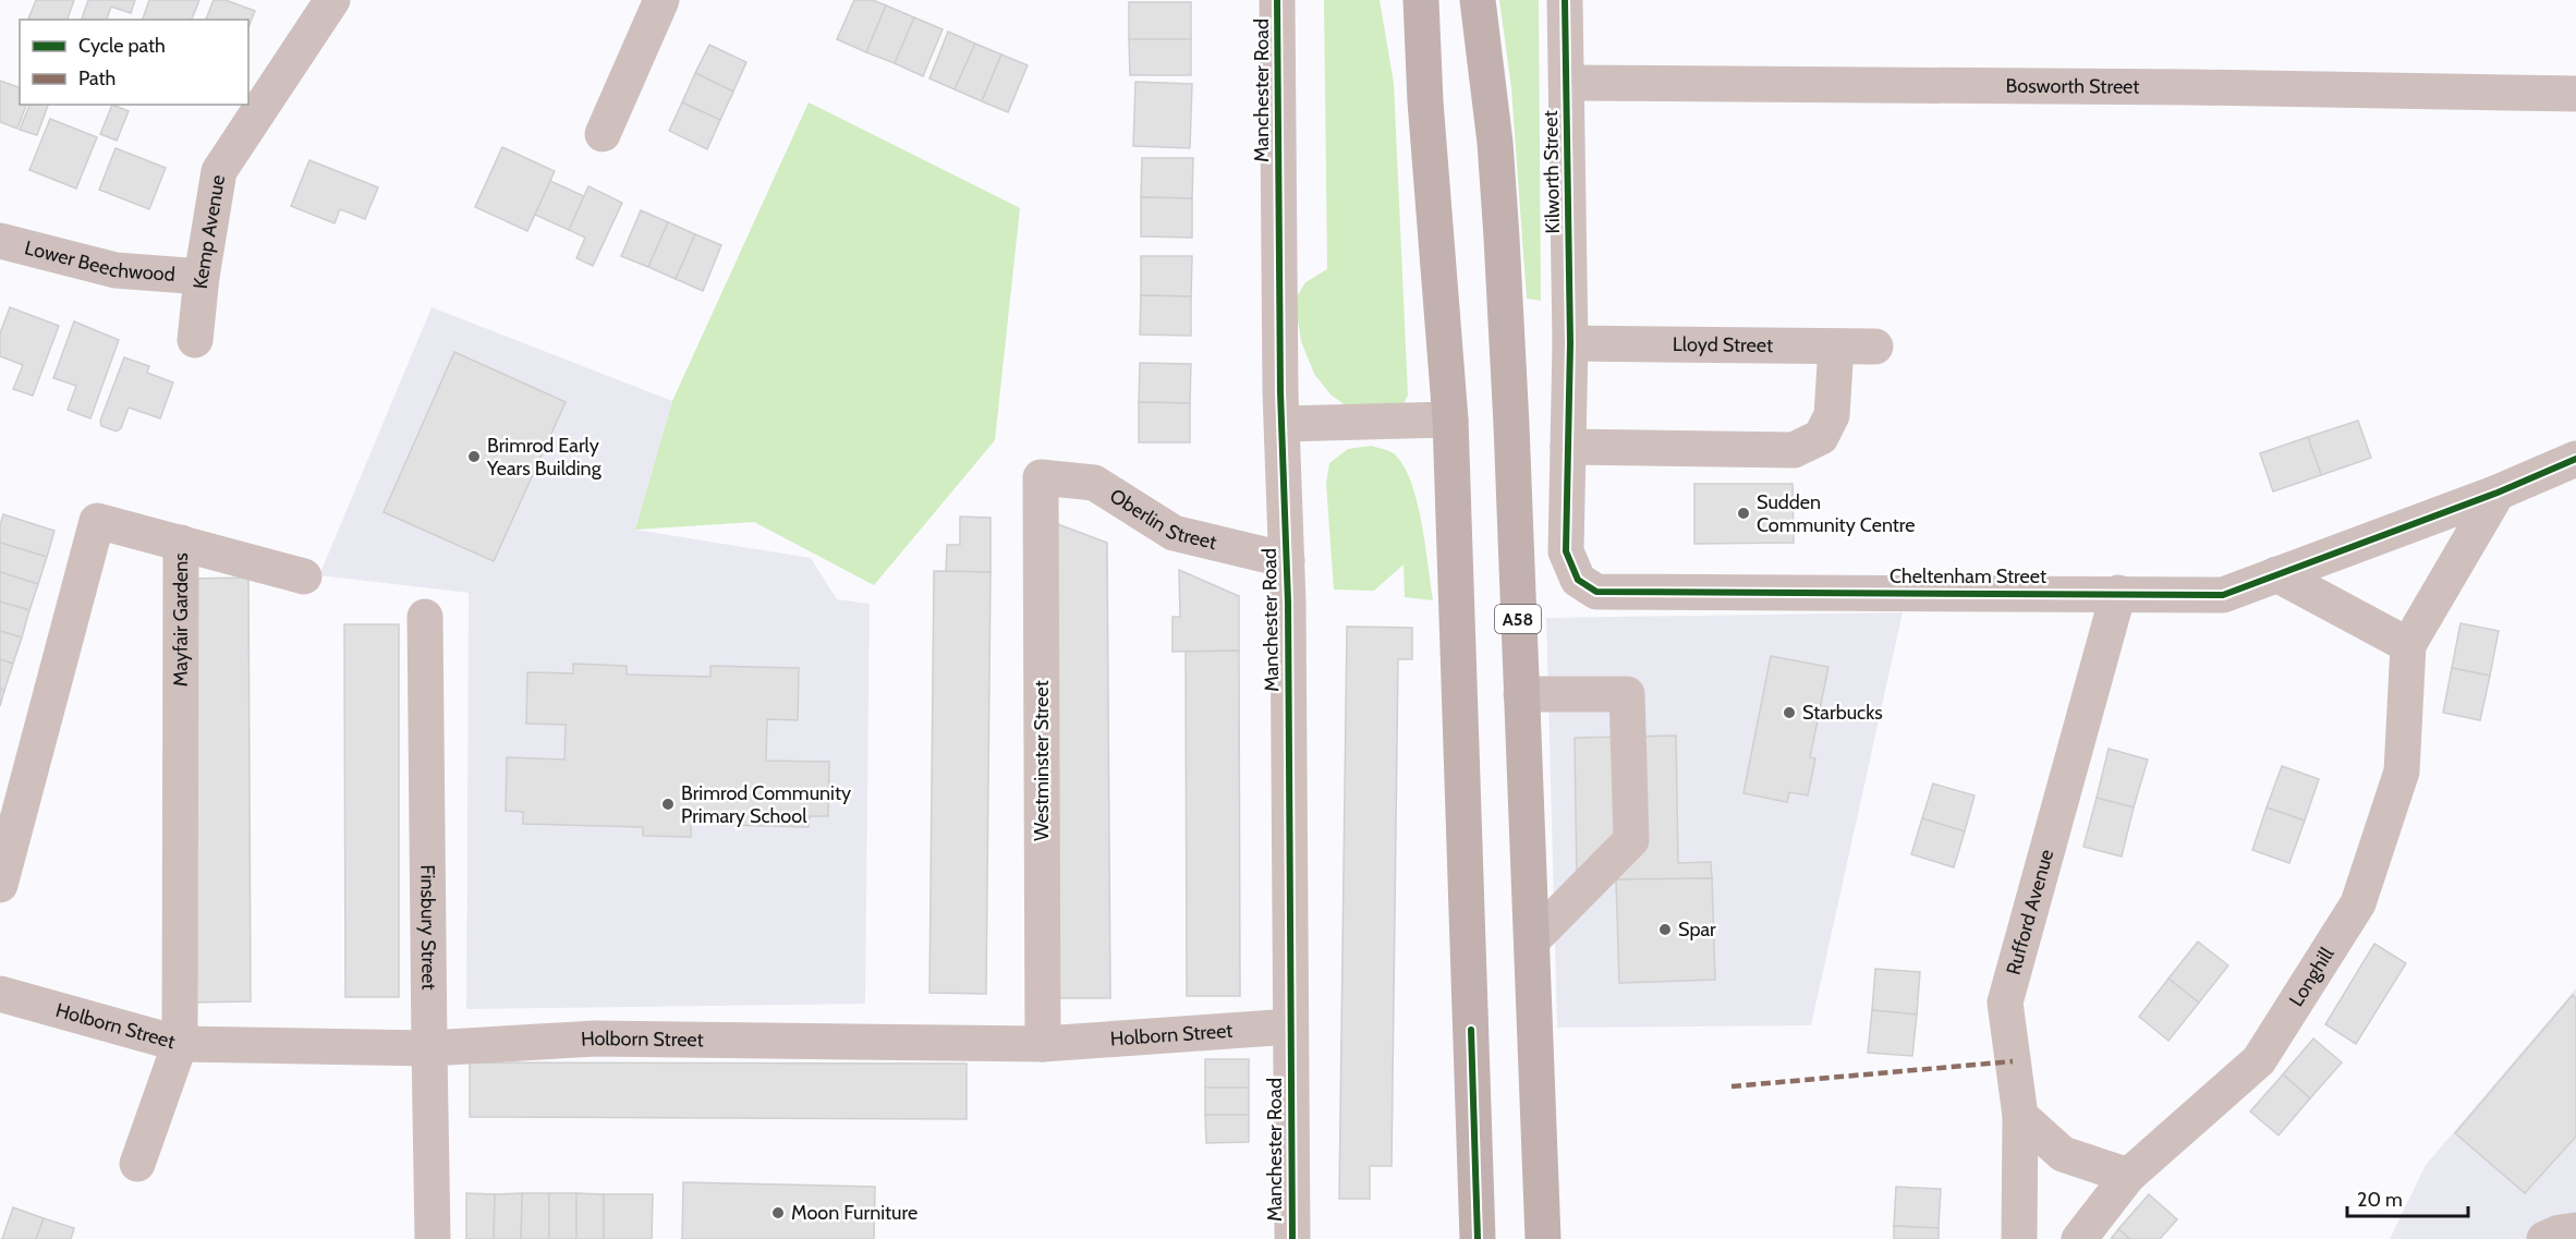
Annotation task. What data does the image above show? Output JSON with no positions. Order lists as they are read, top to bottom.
{
  "streets": {
    "highway": ["A58"],
    "street": [
      "Bosworth Street",
      "Manchester Road",
      "Kilworth Street",
      "Kemp Avenue",
      "Lower Beechwood",
      "Lloyd Street",
      "Oberlin Street",
      "Cheltenham Street",
      "Mayfair Gardens",
      "Westminster Street",
      "Rufford Avenue",
      "Finsbury Street",
      "Longhill",
      "Holborn Street"
    ]
  },
  "crossings": [
    ["Bosworth Street", "Kilworth Street"],
    ["Manchester Road", "Oberlin Street"],
    ["Manchester Road", "Holborn Street"],
    ["Kilworth Street", "Lloyd Street"],
    ["Kilworth Street", "Cheltenham Street"],
    ["Kemp Avenue", "Lower Beechwood"],
    ["Lloyd Street", "Cheltenham Street"],
    ["Oberlin Street", "Westminster Street"],
    ["Cheltenham Street", "Rufford Avenue"],
    ["Mayfair Gardens", "Holborn Street"],
    ["Westminster Street", "Holborn Street"],
    ["Finsbury Street", "Holborn Street"]
  ],
  "places": [
    "Brimrod Early Years Building",
    "Sudden Community Centre",
    "Starbucks",
    "Brimrod Community Primary School",
    "Spar",
    "Moon Furniture"
  ],
  "legend": ["Cycle path", "Path"],
  "scale_bar": "20 m"
}
